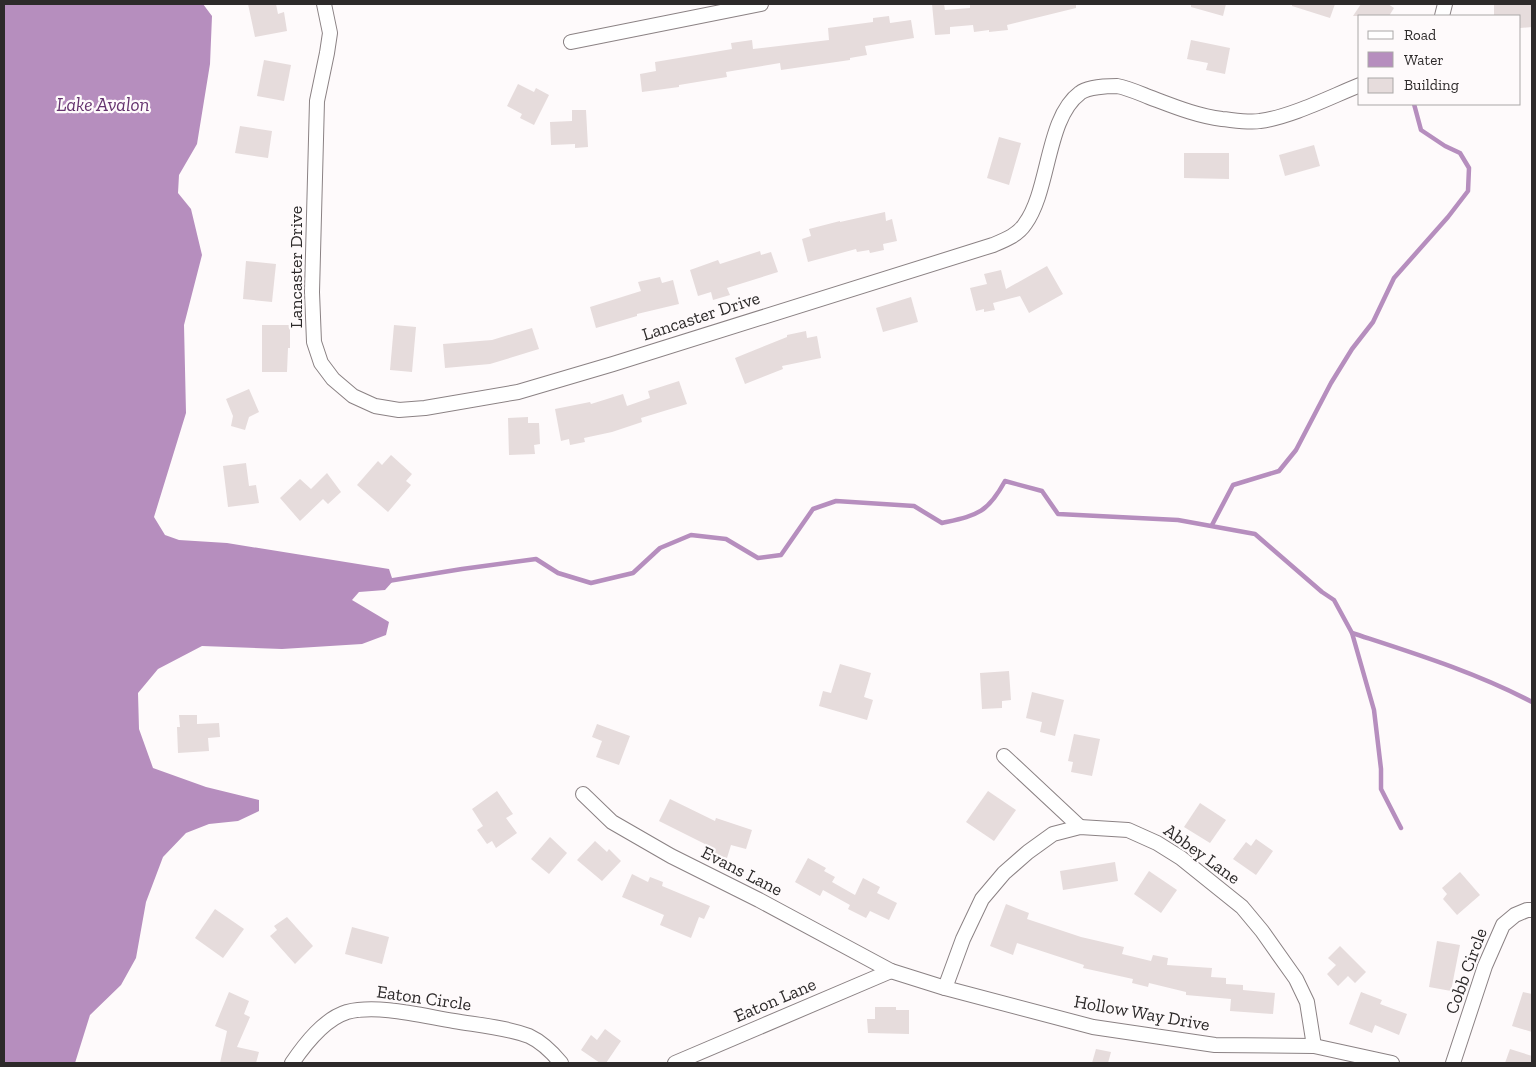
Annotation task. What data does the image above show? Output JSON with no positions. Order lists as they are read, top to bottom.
{
  "streets": {
    "street": [
      "Lancaster Drive",
      "Abbey Lane",
      "Evans Lane",
      "Cobb Circle",
      "Eaton Circle",
      "Eaton Lane",
      "Hollow Way Drive"
    ]
  },
  "crossings": [
    ["Abbey Lane", "Hollow Way Drive"],
    ["Evans Lane", "Eaton Lane"],
    ["Evans Lane", "Hollow Way Drive"],
    ["Eaton Lane", "Hollow Way Drive"]
  ],
  "water": ["Lake Avalon"],
  "legend": ["Road", "Water", "Building"]
}
